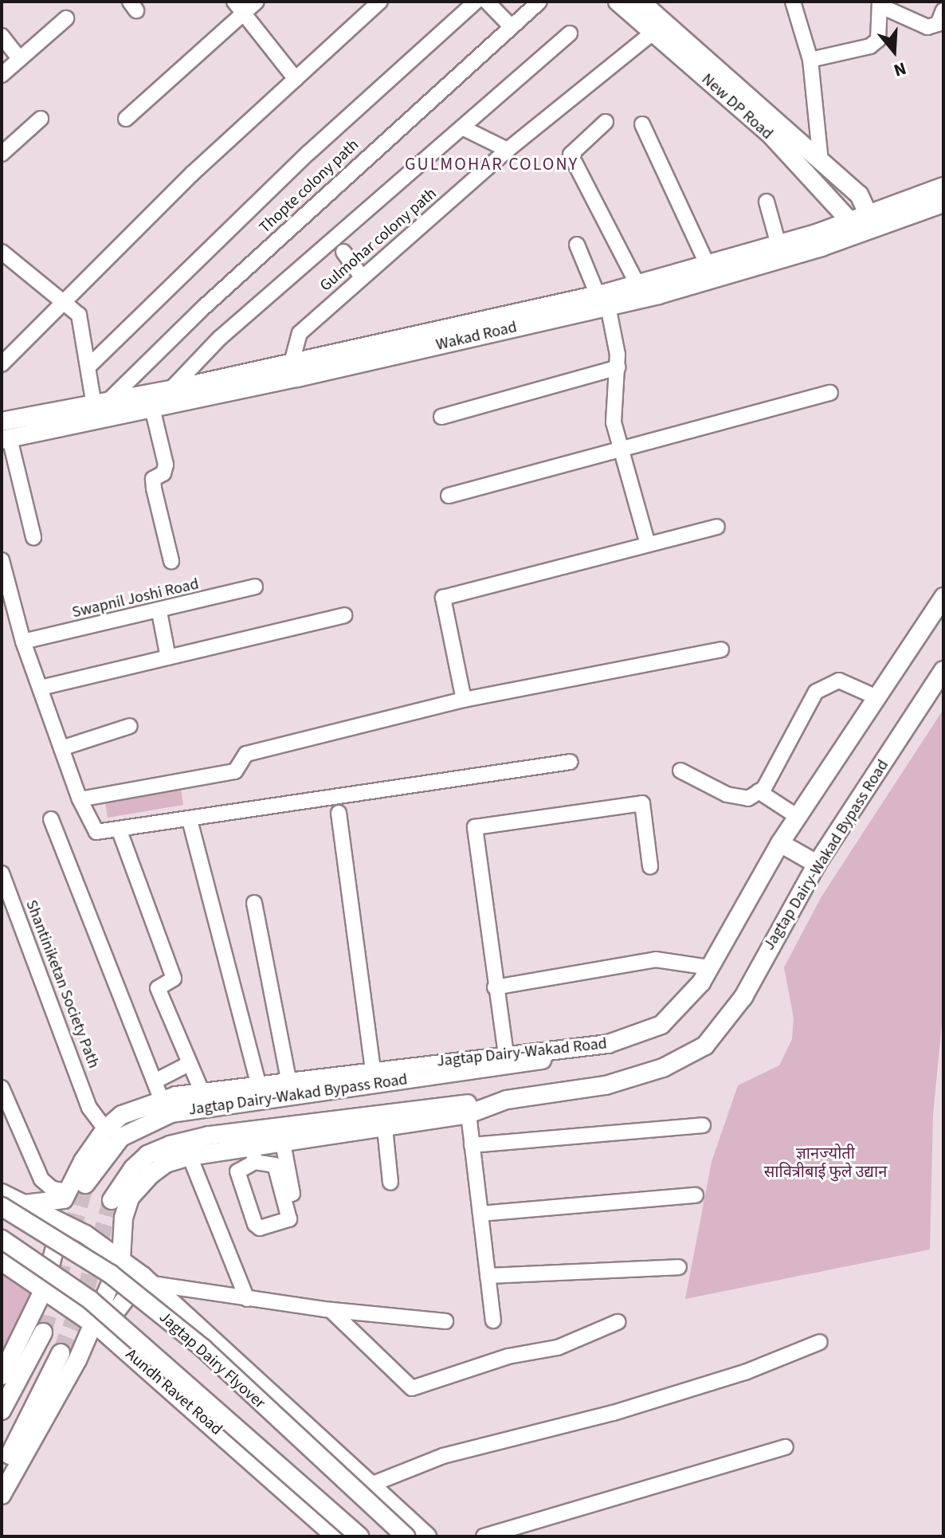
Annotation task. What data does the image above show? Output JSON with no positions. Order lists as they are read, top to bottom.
{
  "streets": {
    "main road": [
      "New DP Road",
      "Wakad Road",
      "Jagtap Dairy-Wakad Bypass Road",
      "Jagtap Dairy-Wakad Road",
      "Jagtap Dairy Flyover",
      "Aundh Ravet Road"
    ],
    "street": [
      "Thopte colony path",
      "Gulmohar colony path",
      "Swapnil Joshi Road",
      "Shantiniketan Society Path"
    ]
  },
  "crossings": [
    ["New DP Road", "Gulmohar colony path"],
    ["New DP Road", "Wakad Road"],
    ["Thopte colony path", "Wakad Road"],
    ["Gulmohar colony path", "Wakad Road"],
    ["Jagtap Dairy-Wakad Bypass Road", "Jagtap Dairy-Wakad Road"],
    ["Shantiniketan Society Path", "Jagtap Dairy-Wakad Road"]
  ],
  "districts": ["GULMOHAR COLONY"],
  "parks": ["ज्ञानज्योती सावित्रीबाई फुले उद्यान"],
  "north": "bottom"
}
